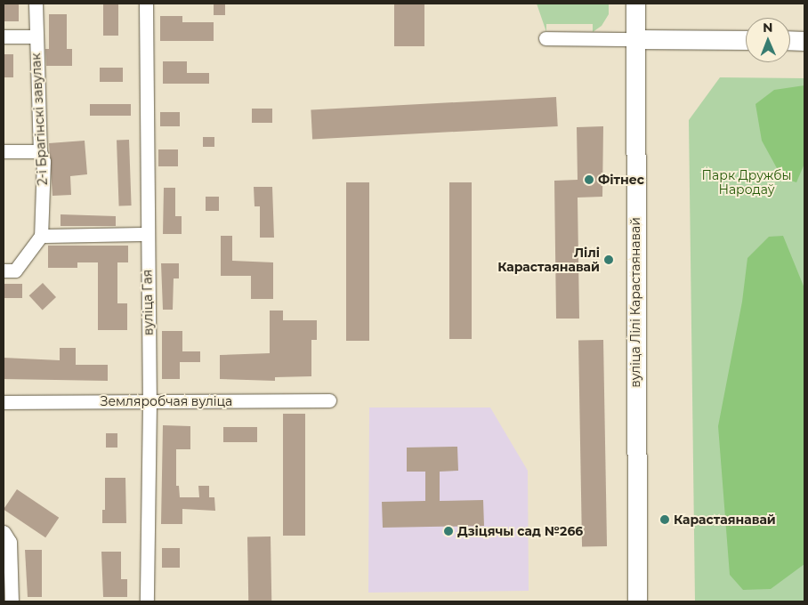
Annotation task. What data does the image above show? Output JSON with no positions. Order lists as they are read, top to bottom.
{
  "streets": {
    "main road": ["вуліца Лілі Карастаянавай"],
    "street": ["2-і Брагінскі завулак", "вуліца Гая", "Земляробчая вуліца"]
  },
  "crossings": [
    ["вуліца Гая", "Земляробчая вуліца"]
  ],
  "parks": ["Парк Дружбы Народаў"],
  "places": [
    "Фітнес",
    "Лілі Карастаянавай",
    "Карастаянавай",
    "Дзіцячы сад №266"
  ],
  "north": "top"
}
